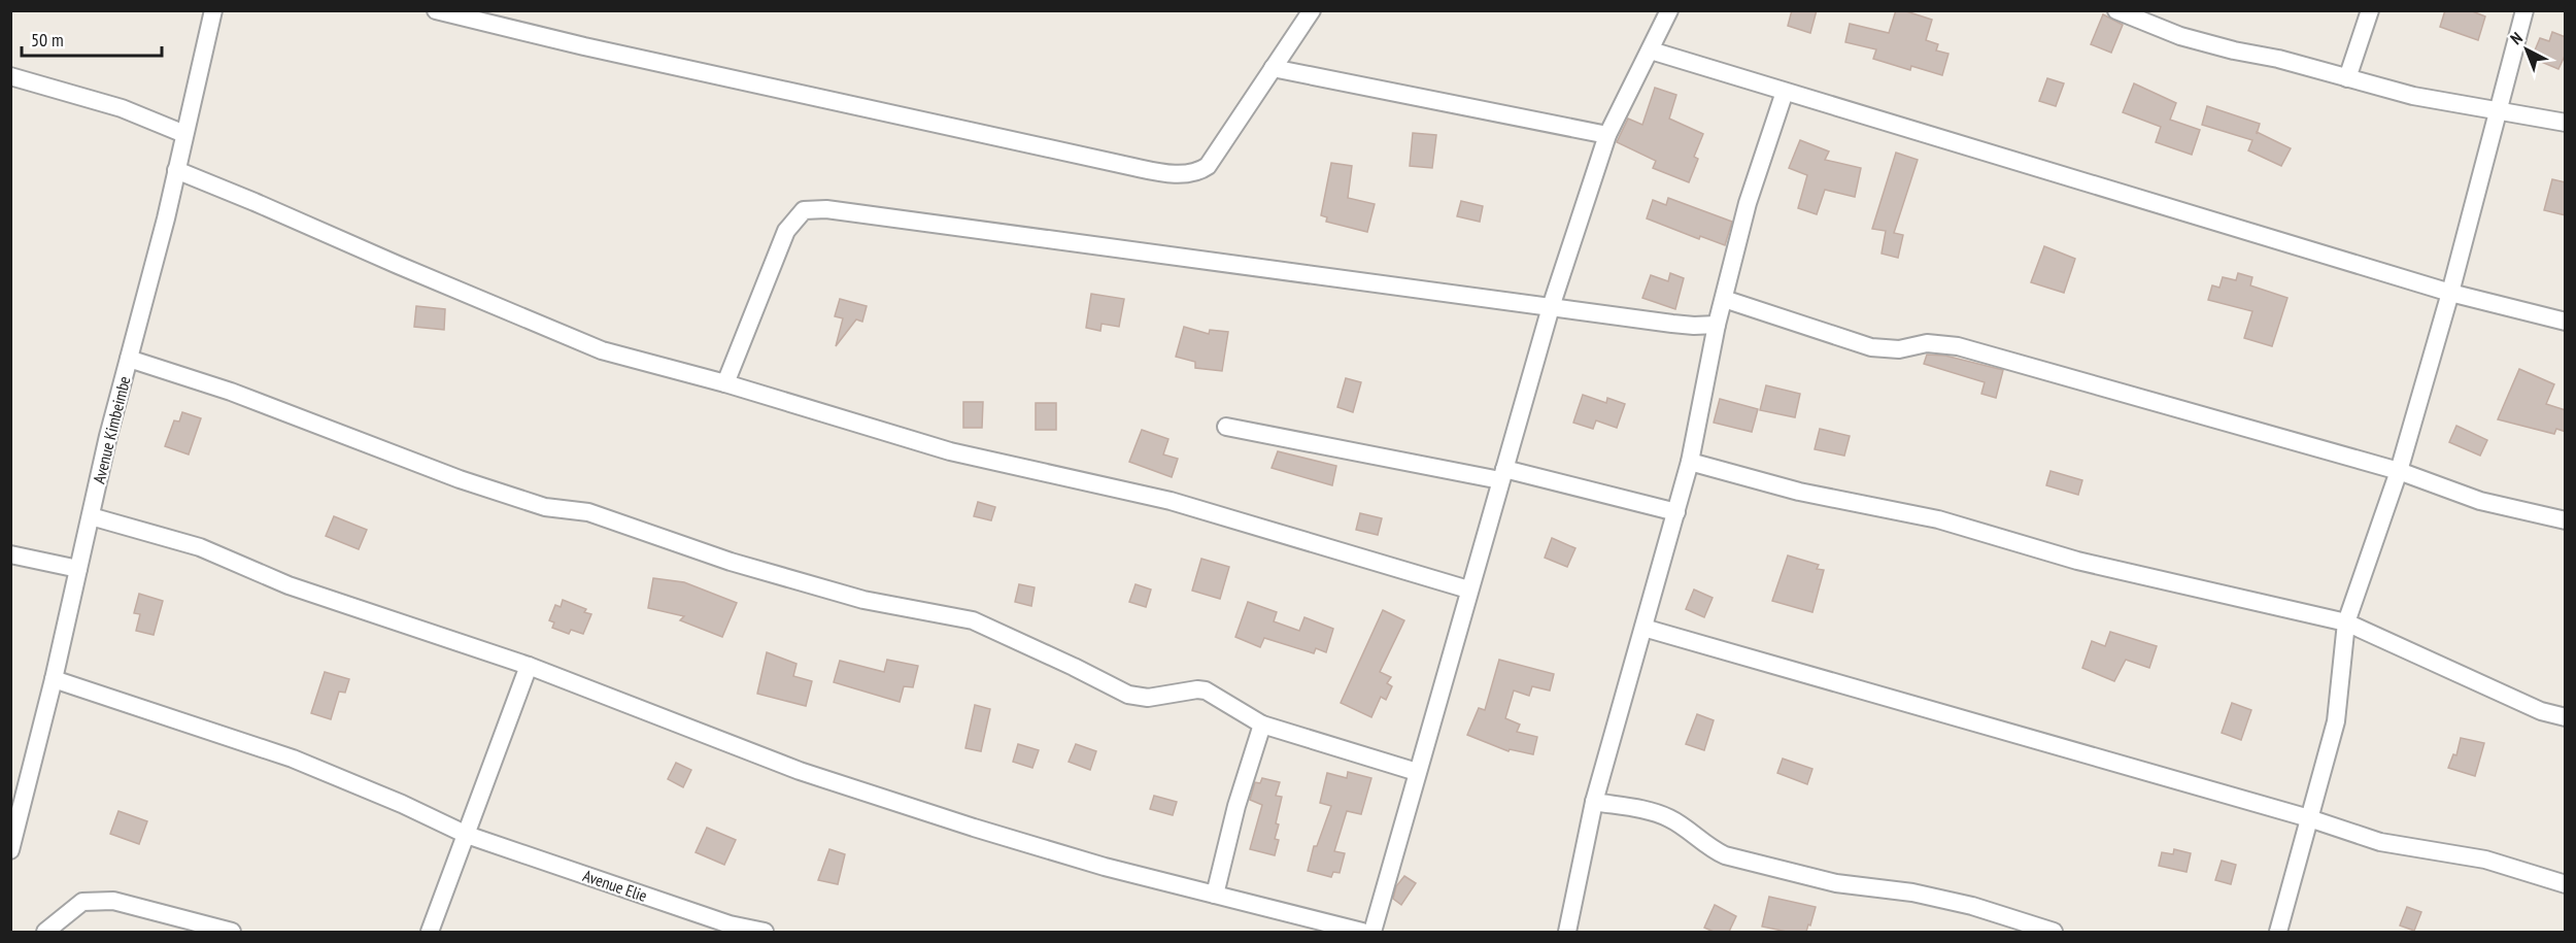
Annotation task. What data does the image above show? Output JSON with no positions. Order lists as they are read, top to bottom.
{
  "streets": {
    "street": ["Avenue Kimbeimbe", "Avenue Elie"]
  },
  "crossings": [
    ["Avenue Kimbeimbe", "Avenue Elie"]
  ],
  "scale_bar": "50 m",
  "north": "top left"
}
